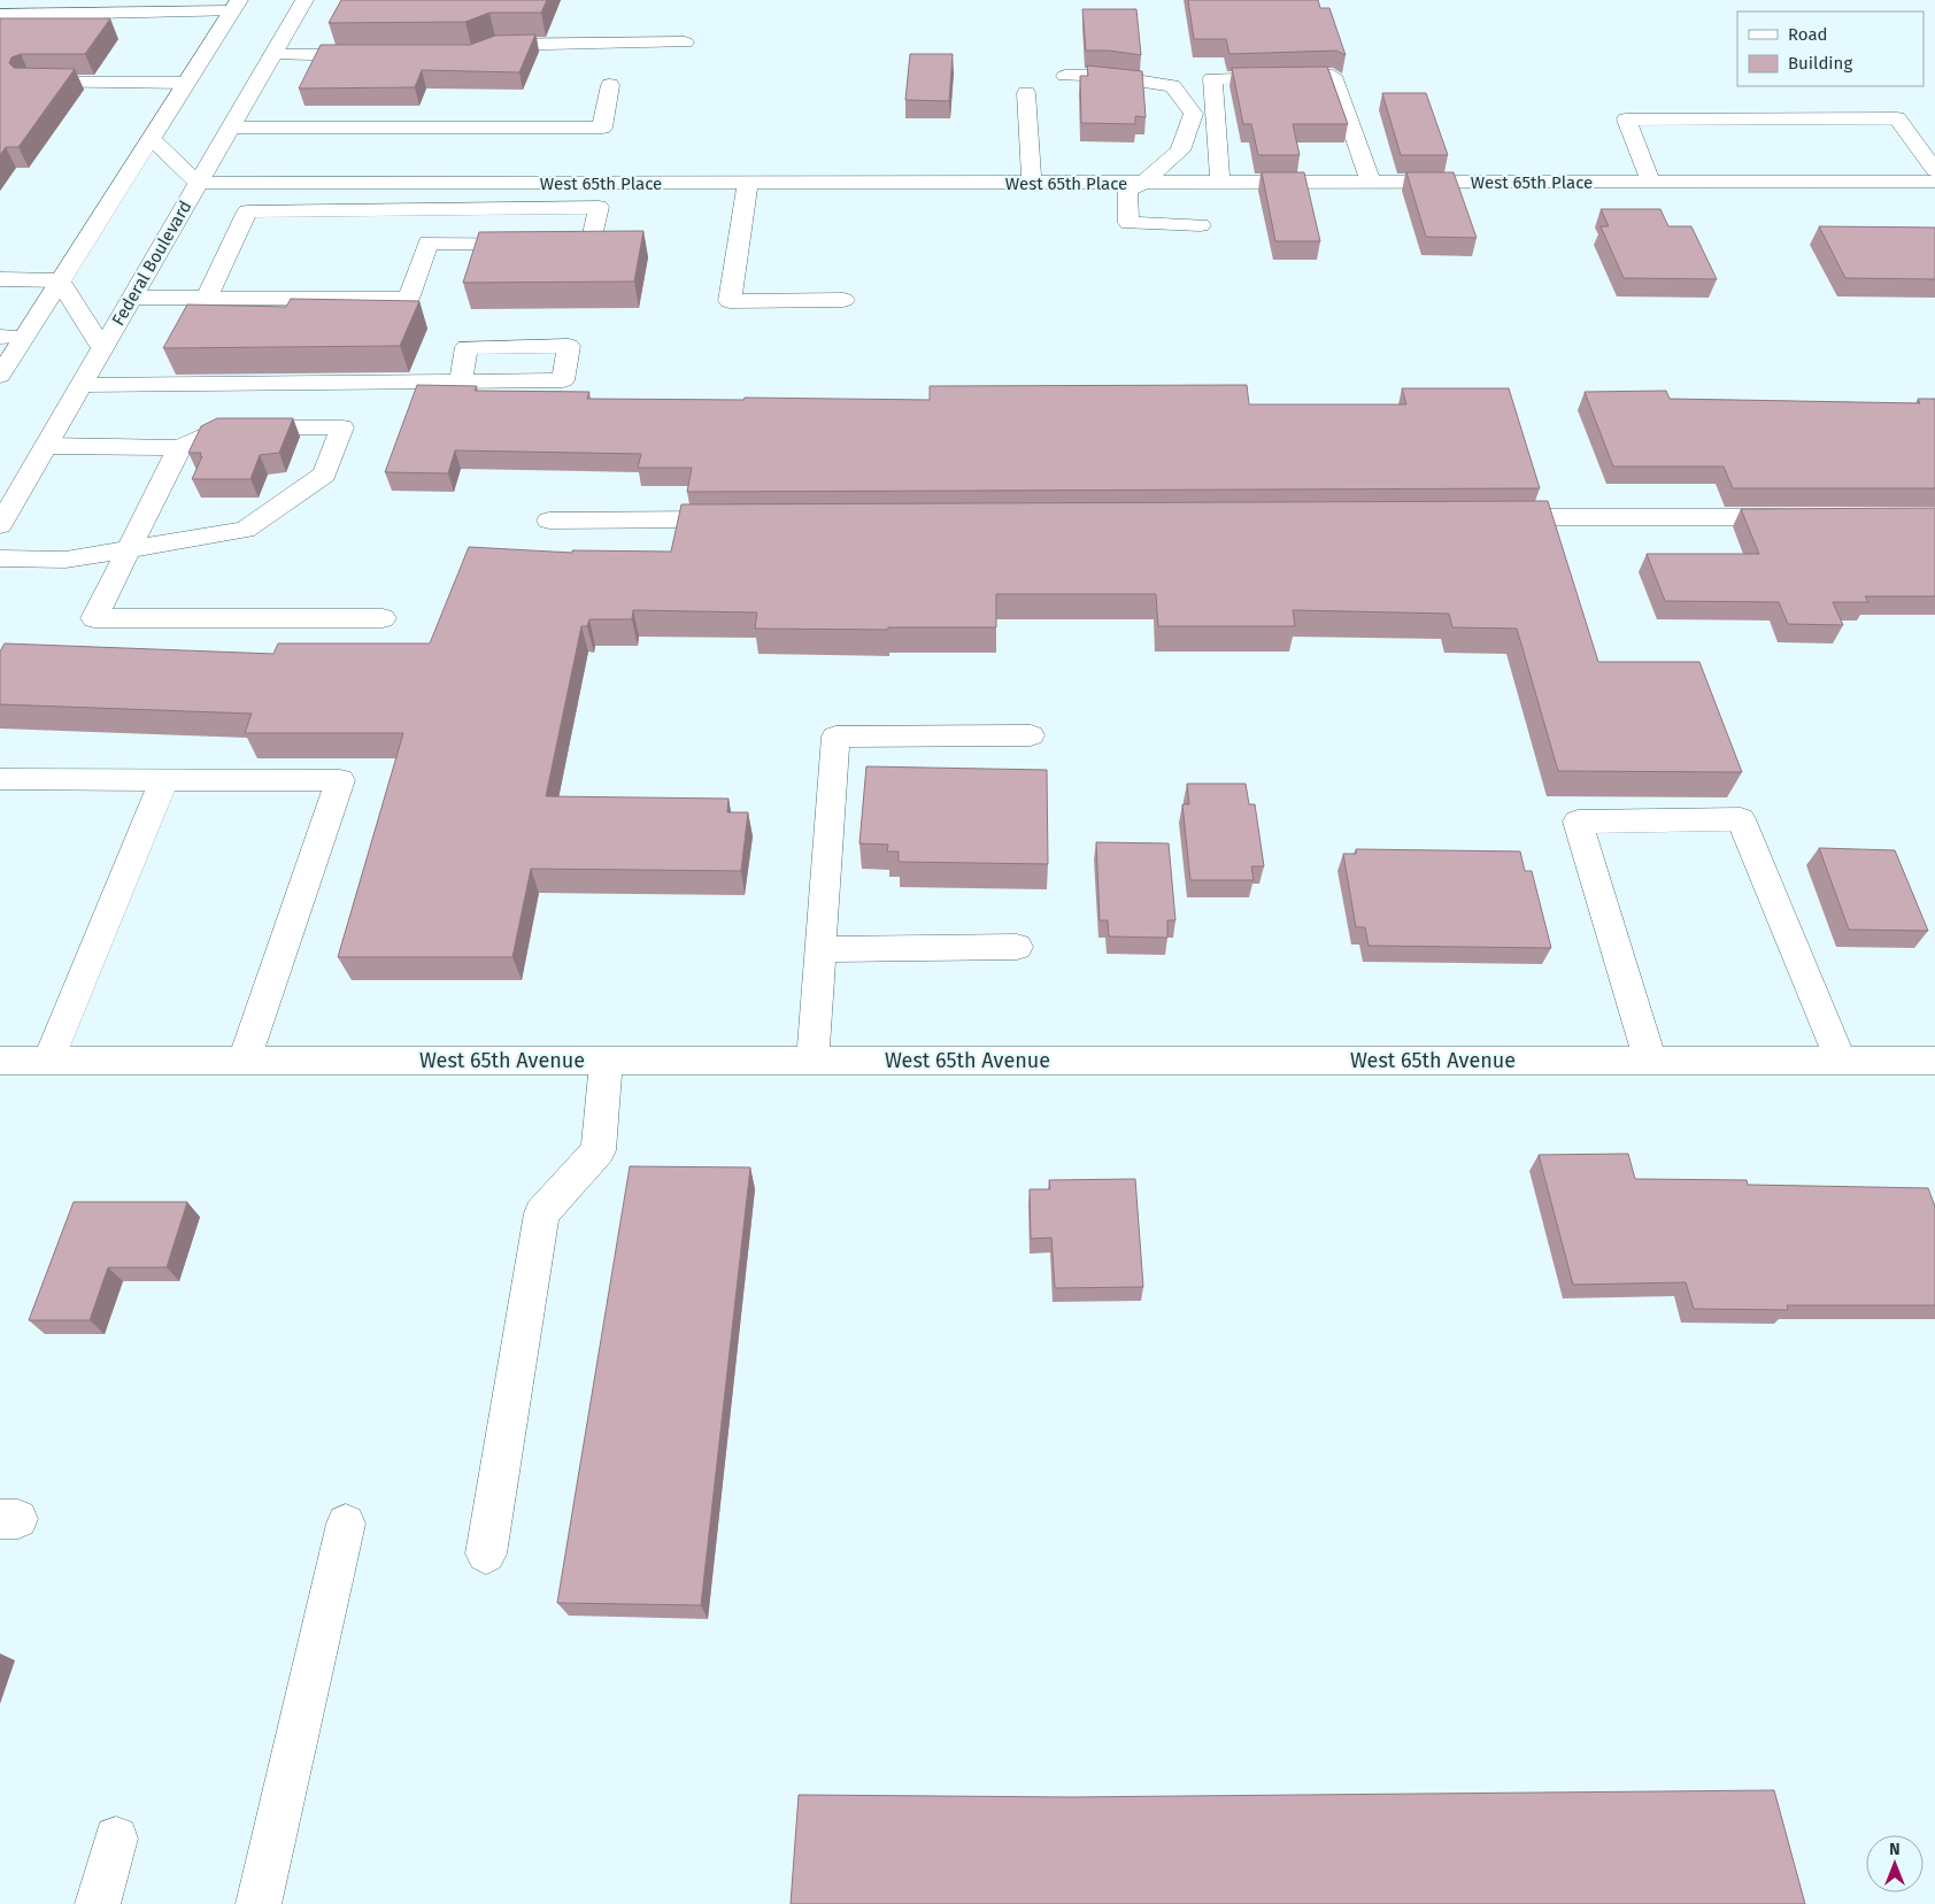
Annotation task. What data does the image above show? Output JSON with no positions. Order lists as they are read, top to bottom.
{
  "streets": {
    "street": ["West 65th Place", "Federal Boulevard", "West 65th Avenue"]
  },
  "crossings": [
    ["West 65th Place", "Federal Boulevard"]
  ],
  "legend": ["Road", "Building"],
  "north": "top"
}
